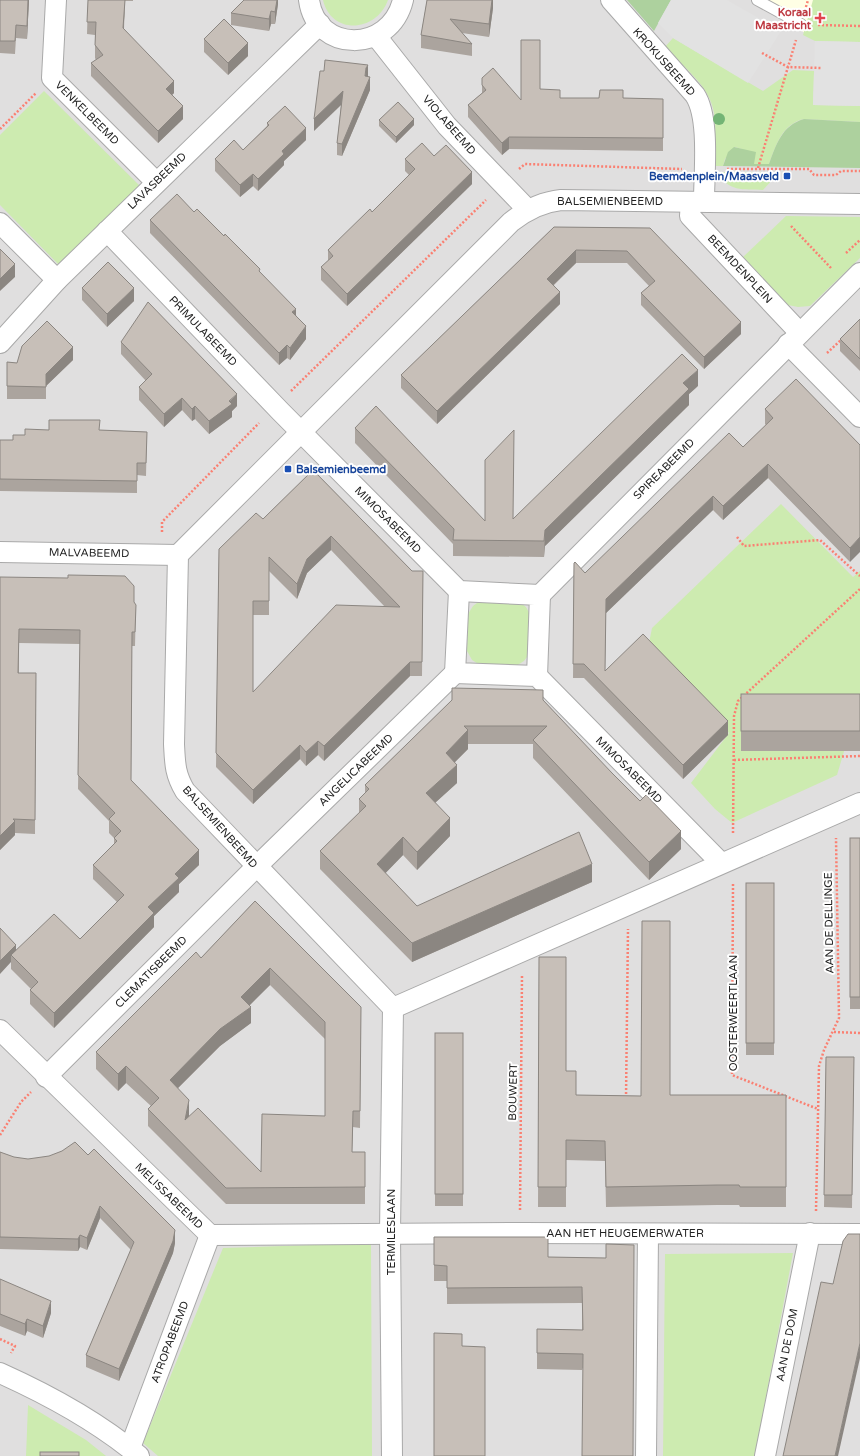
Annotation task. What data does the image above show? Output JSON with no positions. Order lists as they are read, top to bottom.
{
  "streets": {
    "street": [
      "KROKUSBEEMD",
      "VENKELBEEMD",
      "VIOLABEEMD",
      "LAVASBEEMD",
      "BALSEMIENBEEMD",
      "BEEMDENPLEIN",
      "PRIMULABEEMD",
      "SPIREABEEMD",
      "MIMOSABEEMD",
      "MALVABEEMD",
      "ANGELICABEEMD",
      "CLEMATISBEEMD",
      "MELISSABEEMD",
      "TERMILESLAAN",
      "AAN HET HEUGEMERWATER",
      "ATROPABEEMD",
      "AAN DE DOM"
    ],
    "path": ["AAN DE DELLINGE", "OOSTERWEERTLAAN", "BOUWERT"]
  },
  "crossings": [
    ["KROKUSBEEMD", "BALSEMIENBEEMD"],
    ["KROKUSBEEMD", "BEEMDENPLEIN"],
    ["VENKELBEEMD", "LAVASBEEMD"],
    ["VIOLABEEMD", "BALSEMIENBEEMD"],
    ["LAVASBEEMD", "PRIMULABEEMD"],
    ["BALSEMIENBEEMD", "BEEMDENPLEIN"],
    ["BALSEMIENBEEMD", "PRIMULABEEMD"],
    ["BALSEMIENBEEMD", "MIMOSABEEMD"],
    ["BALSEMIENBEEMD", "MALVABEEMD"],
    ["BALSEMIENBEEMD", "ANGELICABEEMD"],
    ["BALSEMIENBEEMD", "CLEMATISBEEMD"],
    ["BALSEMIENBEEMD", "TERMILESLAAN"],
    ["BEEMDENPLEIN", "SPIREABEEMD"],
    ["PRIMULABEEMD", "MIMOSABEEMD"],
    ["MIMOSABEEMD", "OOSTERWEERTLAAN"],
    ["ANGELICABEEMD", "CLEMATISBEEMD"],
    ["AAN DE DELLINGE", "OOSTERWEERTLAAN"],
    ["CLEMATISBEEMD", "MELISSABEEMD"],
    ["BOUWERT", "AAN HET HEUGEMERWATER"],
    ["MELISSABEEMD", "TERMILESLAAN"],
    ["MELISSABEEMD", "AAN HET HEUGEMERWATER"],
    ["MELISSABEEMD", "ATROPABEEMD"],
    ["TERMILESLAAN", "AAN HET HEUGEMERWATER"],
    ["AAN HET HEUGEMERWATER", "AAN DE DOM"]
  ],
  "places": {
    "health": ["Koraal Maastricht"],
    "transit": ["Beemdenplein/Maasveld", "Balsemienbeemd"]
  }
}
